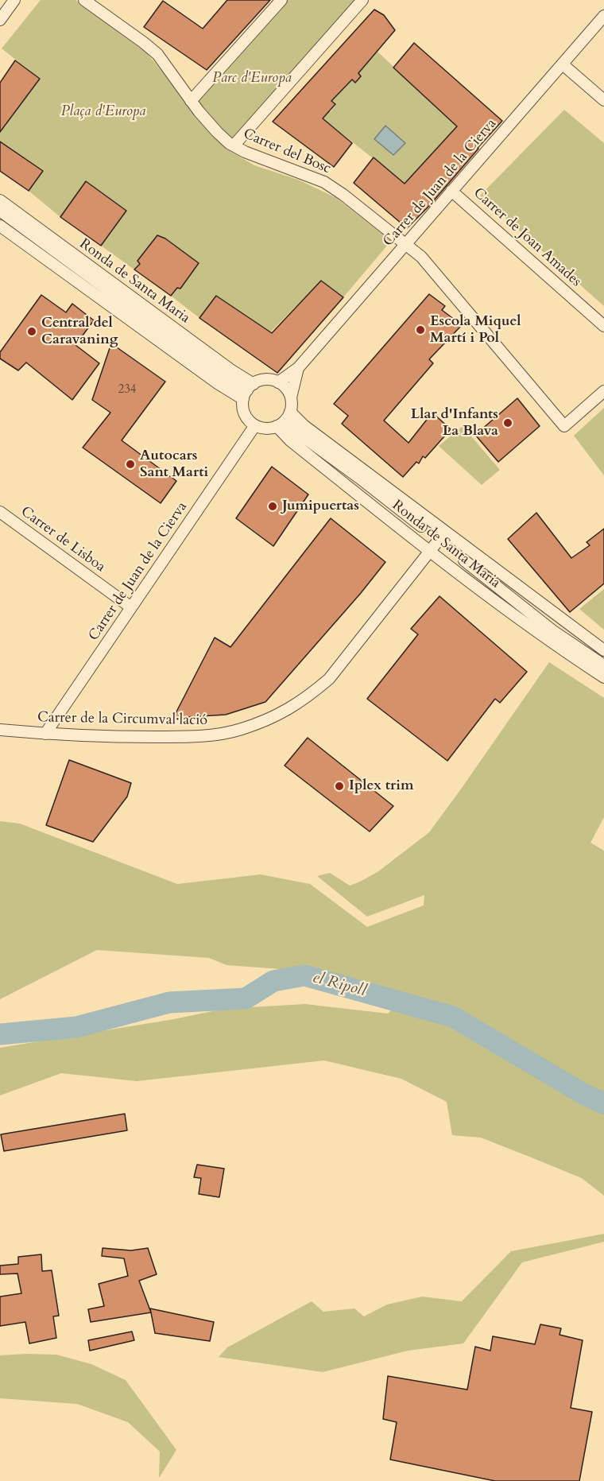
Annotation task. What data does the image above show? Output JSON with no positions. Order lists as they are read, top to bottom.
{
  "streets": {
    "street": [
      "Carrer del Bosc",
      "Carrer de Juan de la Cierva",
      "Carrer de Joan Amades",
      "Ronda de Santa Maria",
      "Carrer de Lisboa",
      "Carrer de la Circumval·lació"
    ]
  },
  "crossings": [
    ["Carrer del Bosc", "Carrer de Juan de la Cierva"],
    ["Carrer de Juan de la Cierva", "Carrer de Joan Amades"],
    ["Carrer de Juan de la Cierva", "Ronda de Santa Maria"],
    ["Carrer de Juan de la Cierva", "Carrer de Lisboa"],
    ["Carrer de Juan de la Cierva", "Carrer de la Circumval·lació"],
    ["Ronda de Santa Maria", "Carrer de la Circumval·lació"]
  ],
  "water": ["el Ripoll"],
  "parks": ["Parc d'Europa", "Plaça d'Europa"],
  "places": [
    "Escola Miquel Martí i Pol",
    "Central del Caravaning",
    "Llar d'Infants La Blava",
    "Autocars Sant Marti",
    "Jumipuertas",
    "Iplex trim"
  ],
  "house_numbers": ["234"]
}
